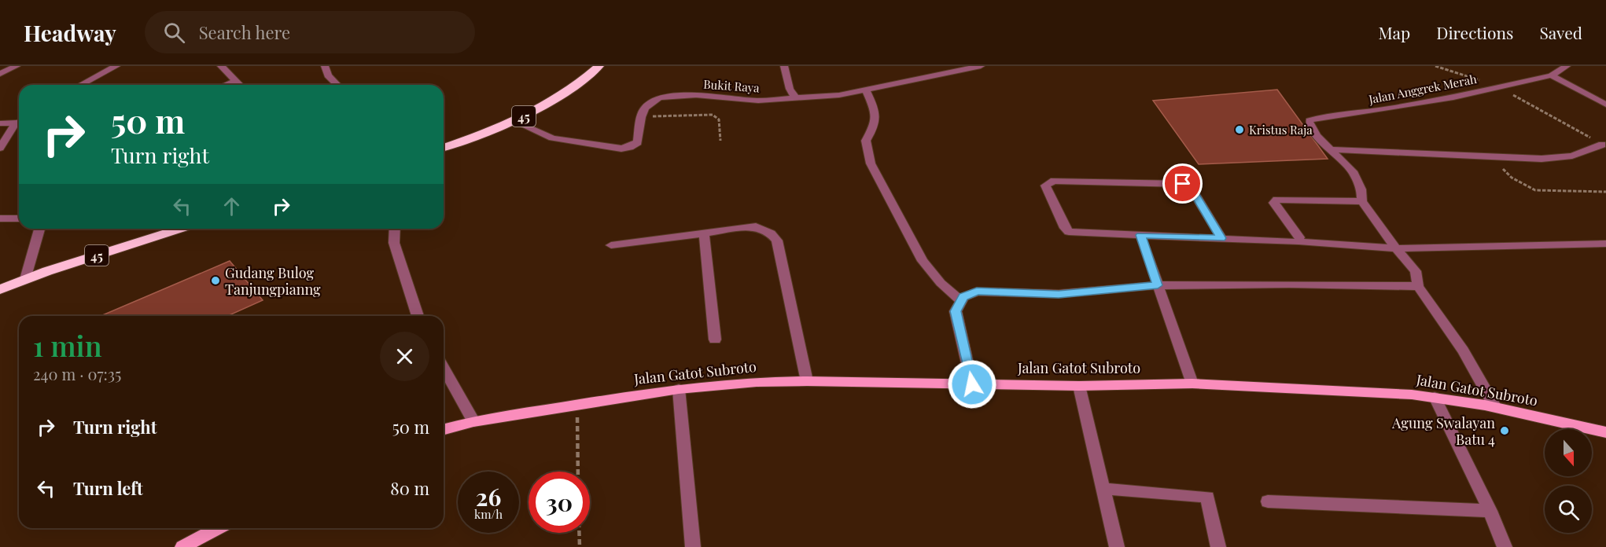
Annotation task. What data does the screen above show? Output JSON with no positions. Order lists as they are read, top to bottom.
{
  "streets": {
    "highway": ["45"],
    "main road": ["Jalan Gatot Subroto"],
    "street": ["Bukit Raya", "Jalan Anggrek Merah"]
  },
  "places": ["Kristus Raja", "Gudang Bulog Tanjungpianng", "Agung Swalayan Batu 4"],
  "north": "bottom",
  "page": {
    "header": "Headway",
    "search": "Search here",
    "nav": ["Map", "Directions", "Saved"],
    "turn": ["50 m", "Turn right"],
    "heading": ["1 min", "240 m · 07:35"],
    "list": [
      {
        "name": "Turn right",
        "value": "50 m"
      },
      {
        "name": "Turn left",
        "value": "80 m"
      }
    ],
    "speed": "26 km/h",
    "limit": "30"
  }
}
